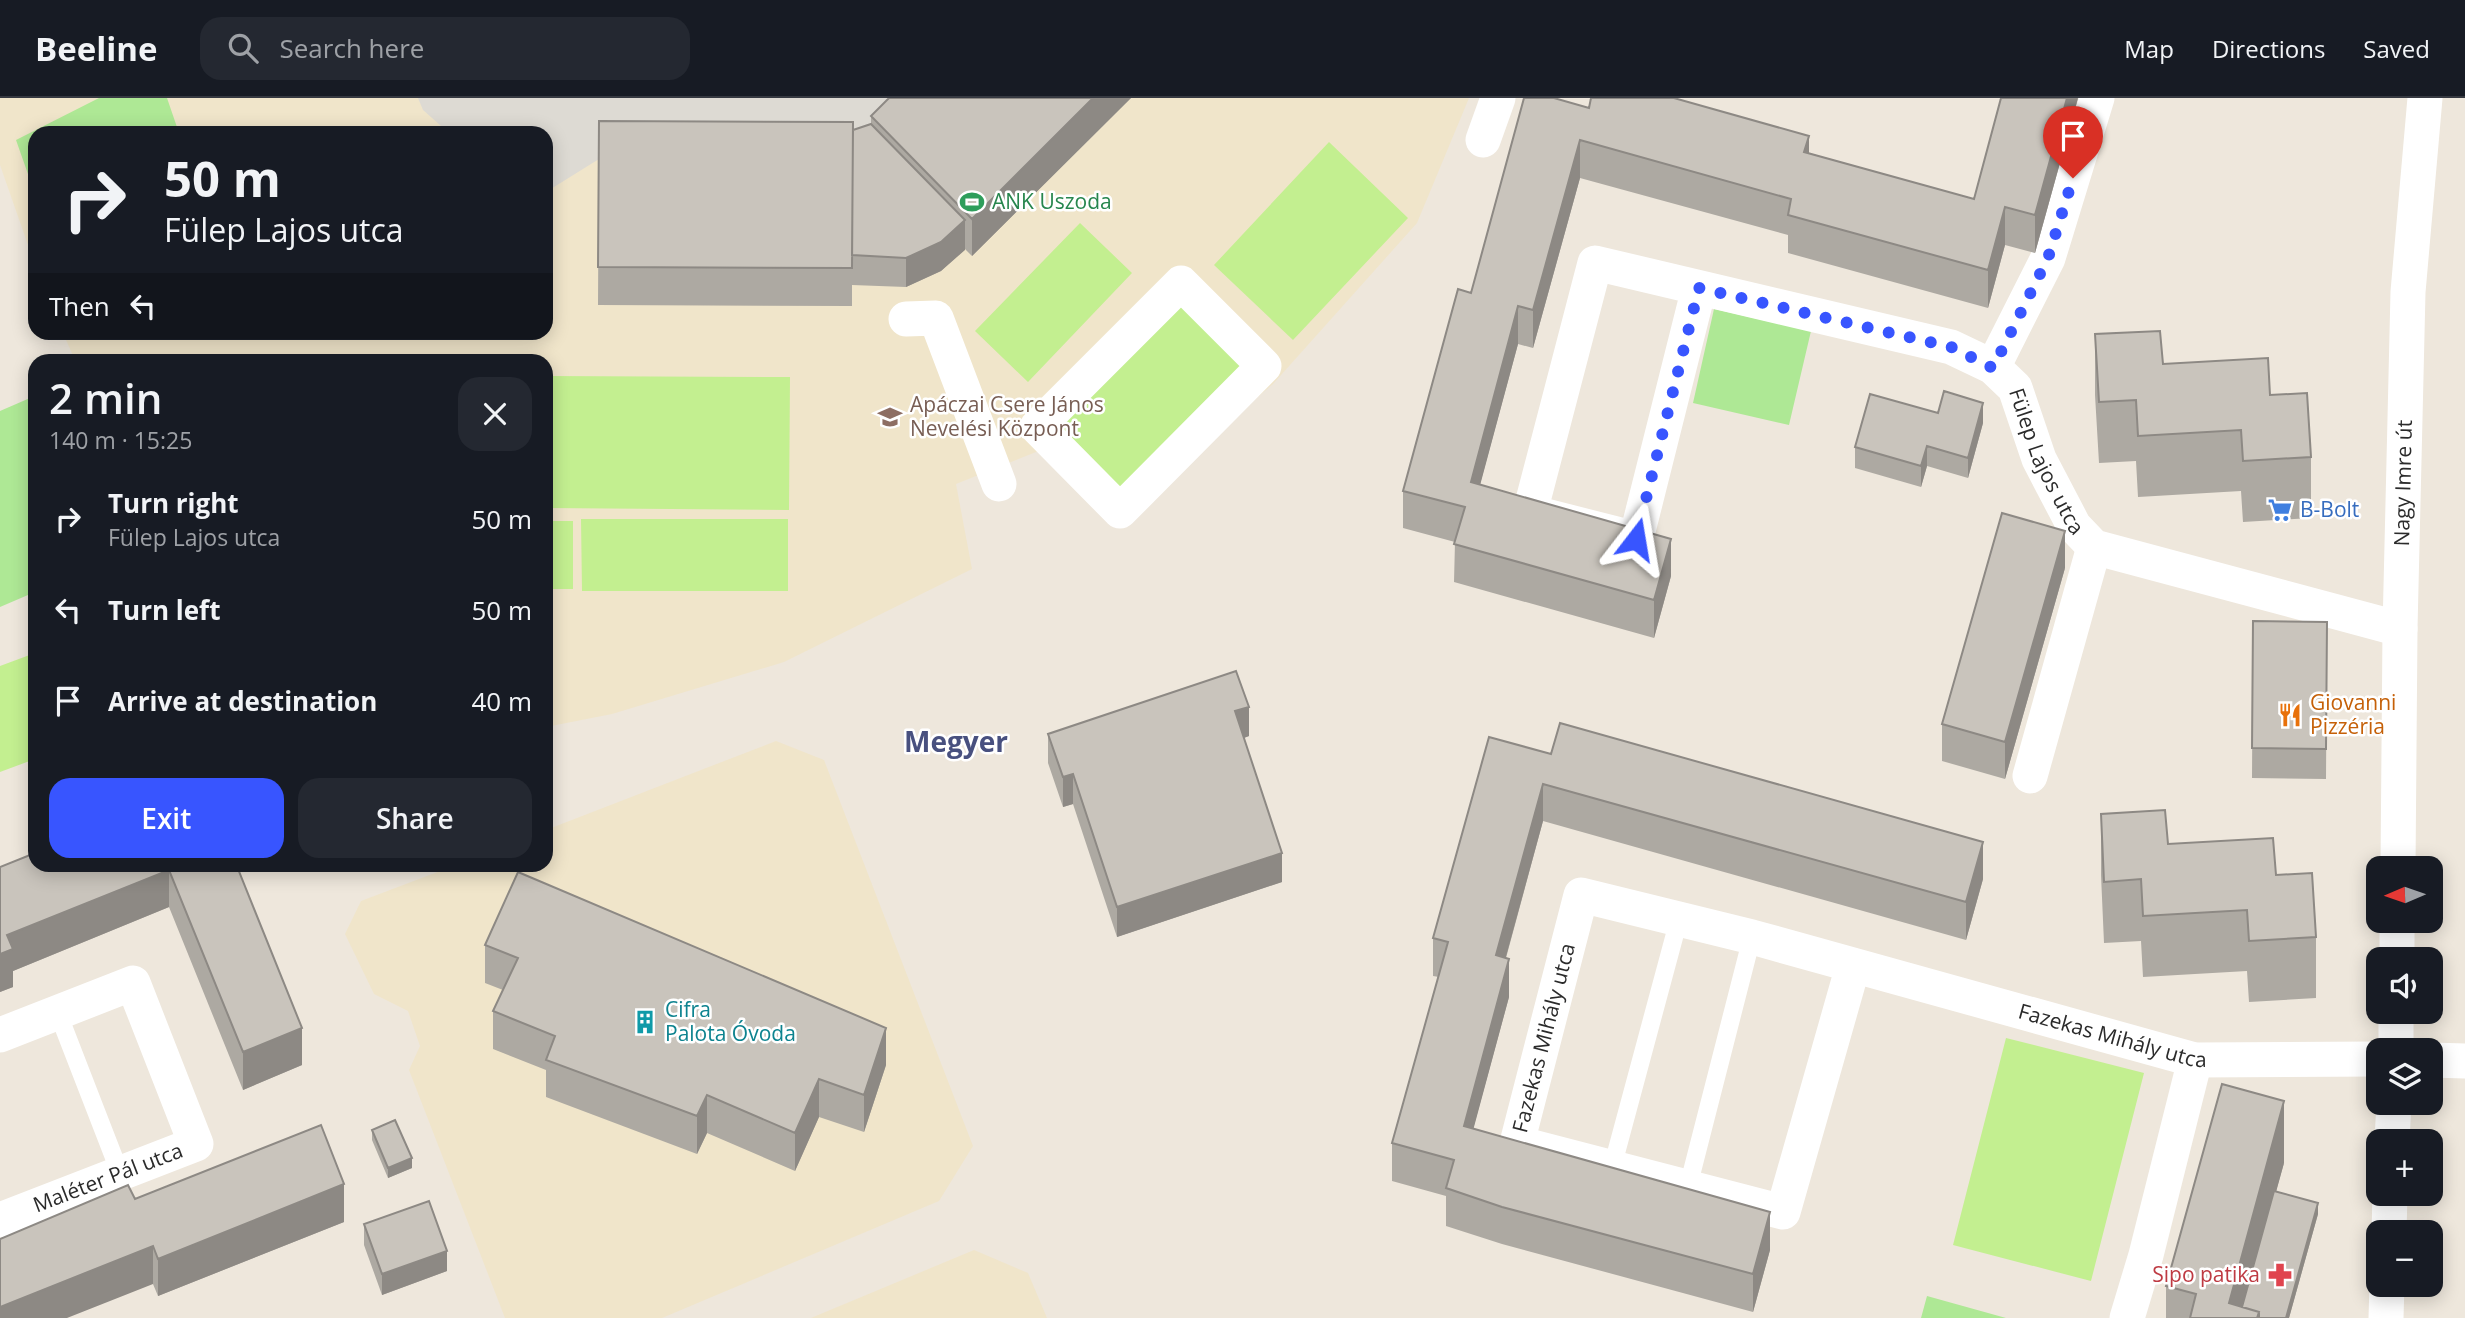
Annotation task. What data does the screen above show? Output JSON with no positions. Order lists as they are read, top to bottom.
{
  "streets": {
    "street": [
      "Fülep Lajos utca",
      "Nagy Imre út",
      "Fazekas Mihály utca",
      "Maléter Pál utca"
    ]
  },
  "crossings": [
    ["Fülep Lajos utca", "Nagy Imre út"]
  ],
  "districts": ["Megyer"],
  "places": {
    "sports": ["ANK Uszoda"],
    "school or university": ["Apáczai Csere János Nevelési Központ"],
    "supermarket": ["B-Bolt"],
    "restaurant": ["Giovanni Pizzéria"],
    "building": ["Cifra Palota Óvoda"],
    "pharmacy": ["Sipo patika"]
  },
  "north": "left",
  "page": {
    "header": "Beeline",
    "search": "Search here",
    "nav": ["Map", "Directions", "Saved"],
    "turn": ["50 m", "Fülep Lajos utca"],
    "then": "Then",
    "heading": ["2 min", "140 m · 15:25"],
    "list": [
      {
        "name": "Turn right",
        "note": "Fülep Lajos utca",
        "value": "50 m"
      },
      {
        "name": "Turn left",
        "value": "50 m"
      },
      {
        "name": "Arrive at destination",
        "value": "40 m"
      }
    ],
    "buttons": ["Exit", "Share"],
    "map_buttons": ["+", "−"]
  }
}
